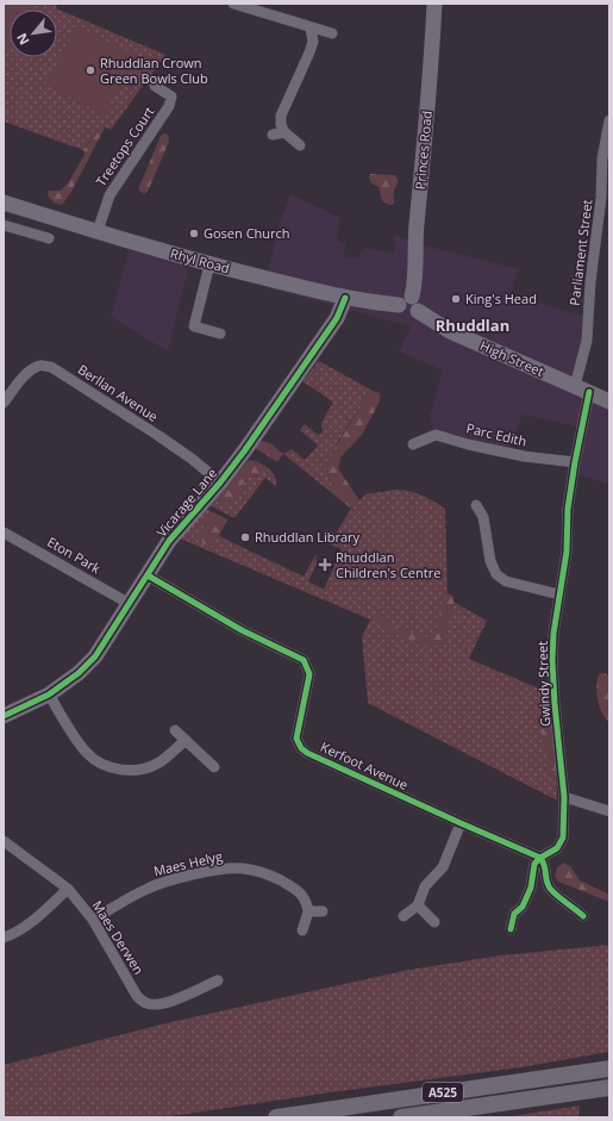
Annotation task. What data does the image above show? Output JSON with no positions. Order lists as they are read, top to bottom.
{
  "streets": {
    "main road": ["A525"],
    "street": [
      "Treetops Court",
      "Princes Road",
      "Parliament Street",
      "Rhyl Road",
      "High Street",
      "Berllan Avenue",
      "Parc Edith",
      "Vicarage Lane",
      "Eton Park",
      "Gwindy Street",
      "Kerfoot Avenue",
      "Maes Helyg",
      "Maes Derwen"
    ]
  },
  "crossings": [
    ["Treetops Court", "Rhyl Road"],
    ["Princes Road", "Rhyl Road"],
    ["Princes Road", "High Street"],
    ["Parliament Street", "High Street"],
    ["Parliament Street", "Gwindy Street"],
    ["Rhyl Road", "High Street"],
    ["Rhyl Road", "Vicarage Lane"],
    ["High Street", "Gwindy Street"],
    ["Berllan Avenue", "Vicarage Lane"],
    ["Parc Edith", "Gwindy Street"],
    ["Vicarage Lane", "Eton Park"],
    ["Vicarage Lane", "Kerfoot Avenue"],
    ["Gwindy Street", "Kerfoot Avenue"],
    ["Maes Helyg", "Maes Derwen"]
  ],
  "districts": ["Rhuddlan"],
  "places": {
    "other": [
      "Rhuddlan Crown Green Bowls Club",
      "Gosen Church",
      "King's Head",
      "Rhuddlan Library"
    ],
    "health": ["Rhuddlan Children's Centre"]
  },
  "north": "bottom left"
}
